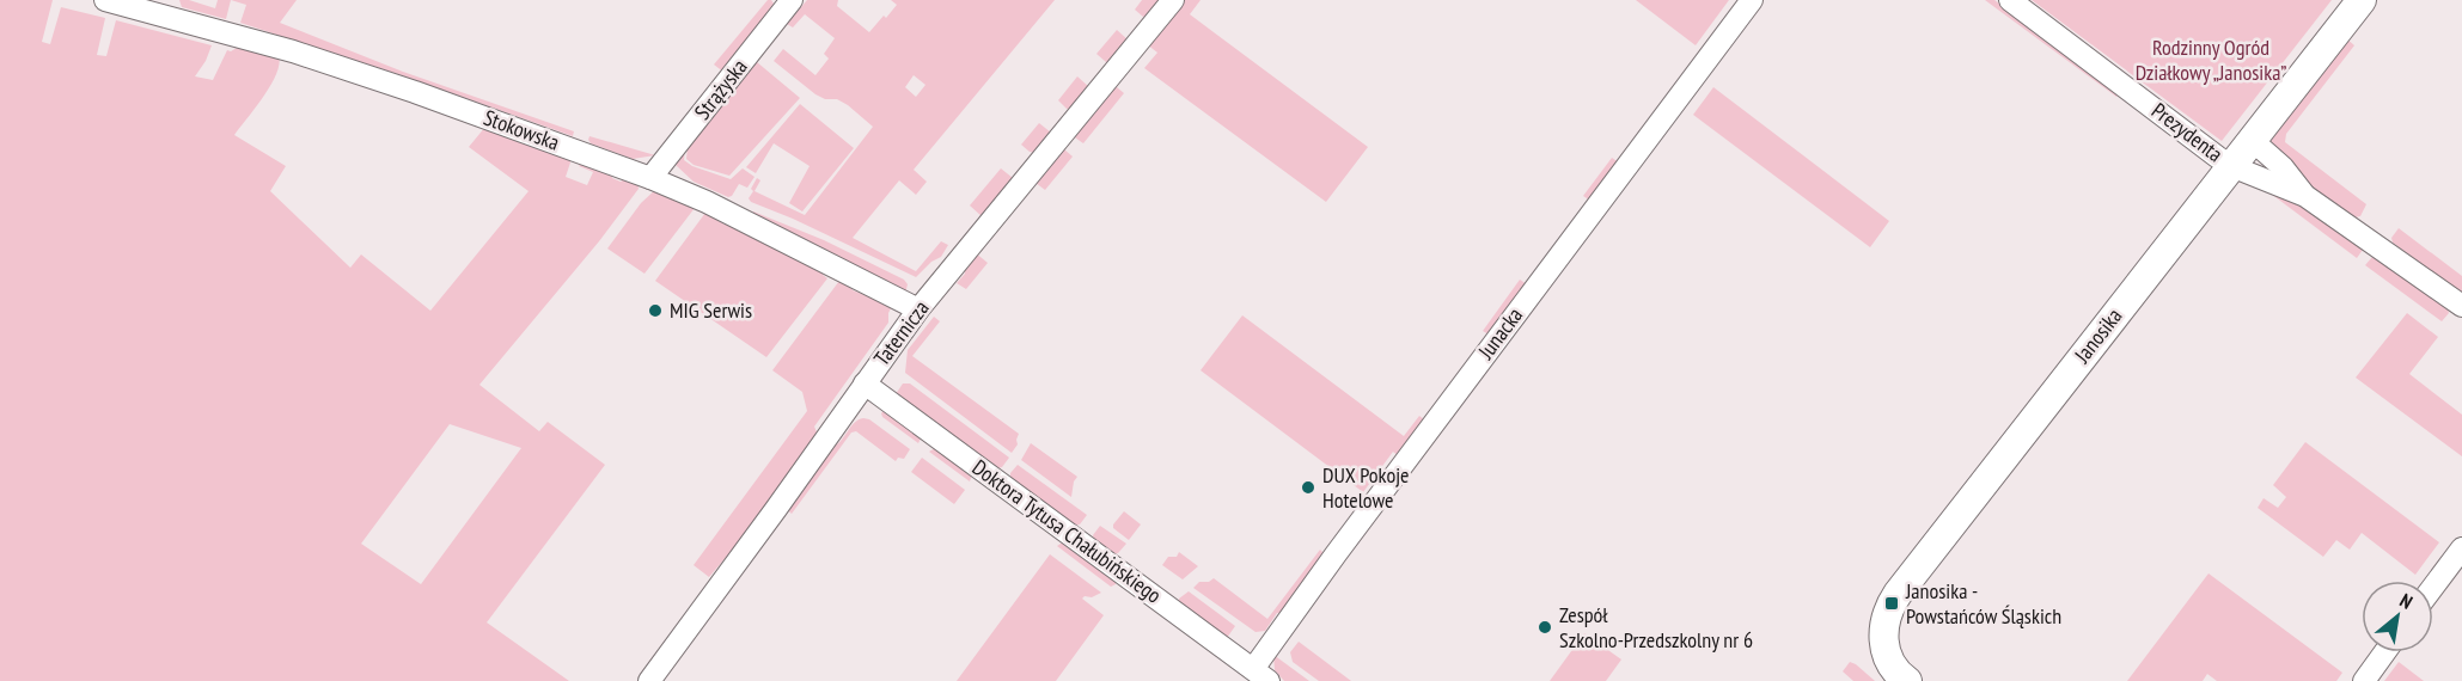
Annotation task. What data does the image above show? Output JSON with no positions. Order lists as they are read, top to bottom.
{
  "streets": {
    "street": [
      "Strążyska",
      "Stokowska",
      "Prezydenta",
      "Taternicza",
      "Junacka",
      "Janosika",
      "Doktora Tytusa Chałubińskiego"
    ]
  },
  "crossings": [
    ["Strążyska", "Stokowska"],
    ["Stokowska", "Taternicza"],
    ["Prezydenta", "Janosika"],
    ["Taternicza", "Doktora Tytusa Chałubińskiego"],
    ["Junacka", "Doktora Tytusa Chałubińskiego"]
  ],
  "parks": ["Rodzinny Ogród Działkowy „Janosika”"],
  "places": {
    "other": ["MIG Serwis", "DUX Pokoje Hotelowe", "Zespół Szkolno-Przedszkolny nr 6"],
    "transit": ["Janosika - Powstańców Śląskich"]
  },
  "north": "top right"
}
